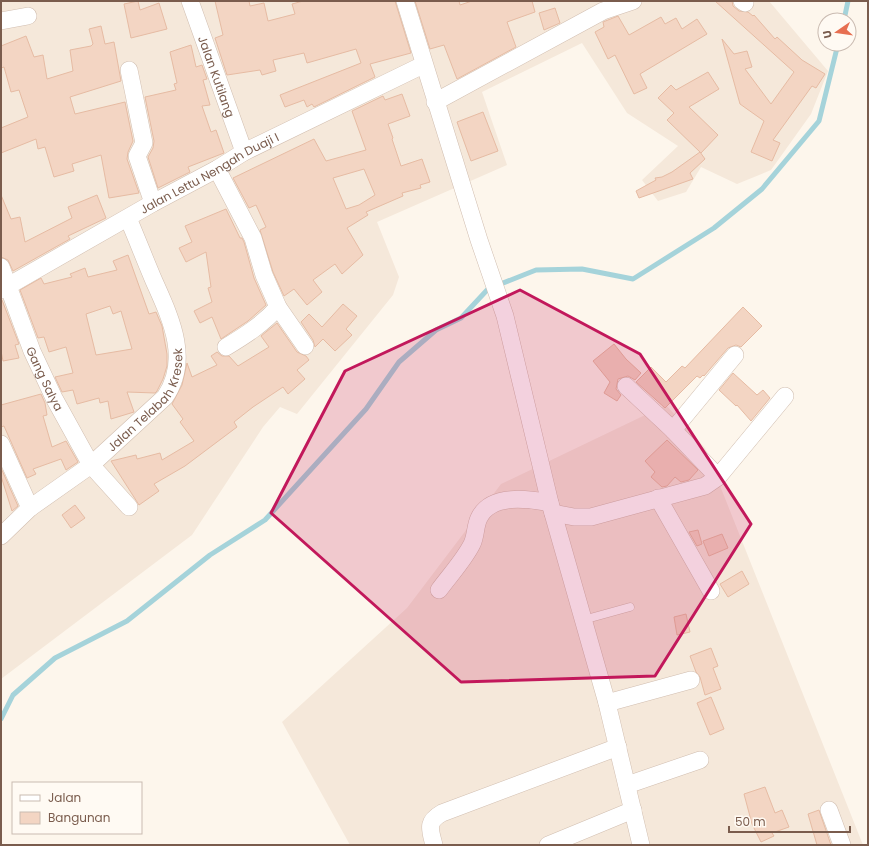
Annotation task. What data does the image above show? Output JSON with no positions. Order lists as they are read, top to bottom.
{
  "streets": {
    "street": [
      "Jalan Kutilang",
      "Jalan Lettu Nengah Duaji I",
      "Gang Salya",
      "Jalan Telabah Kresek"
    ]
  },
  "crossings": [
    ["Jalan Kutilang", "Jalan Lettu Nengah Duaji I"],
    ["Jalan Lettu Nengah Duaji I", "Gang Salya"],
    ["Jalan Lettu Nengah Duaji I", "Jalan Telabah Kresek"],
    ["Gang Salya", "Jalan Telabah Kresek"]
  ],
  "legend": ["Jalan", "Bangunan"],
  "scale_bar": "50 m",
  "north": "left"
}
